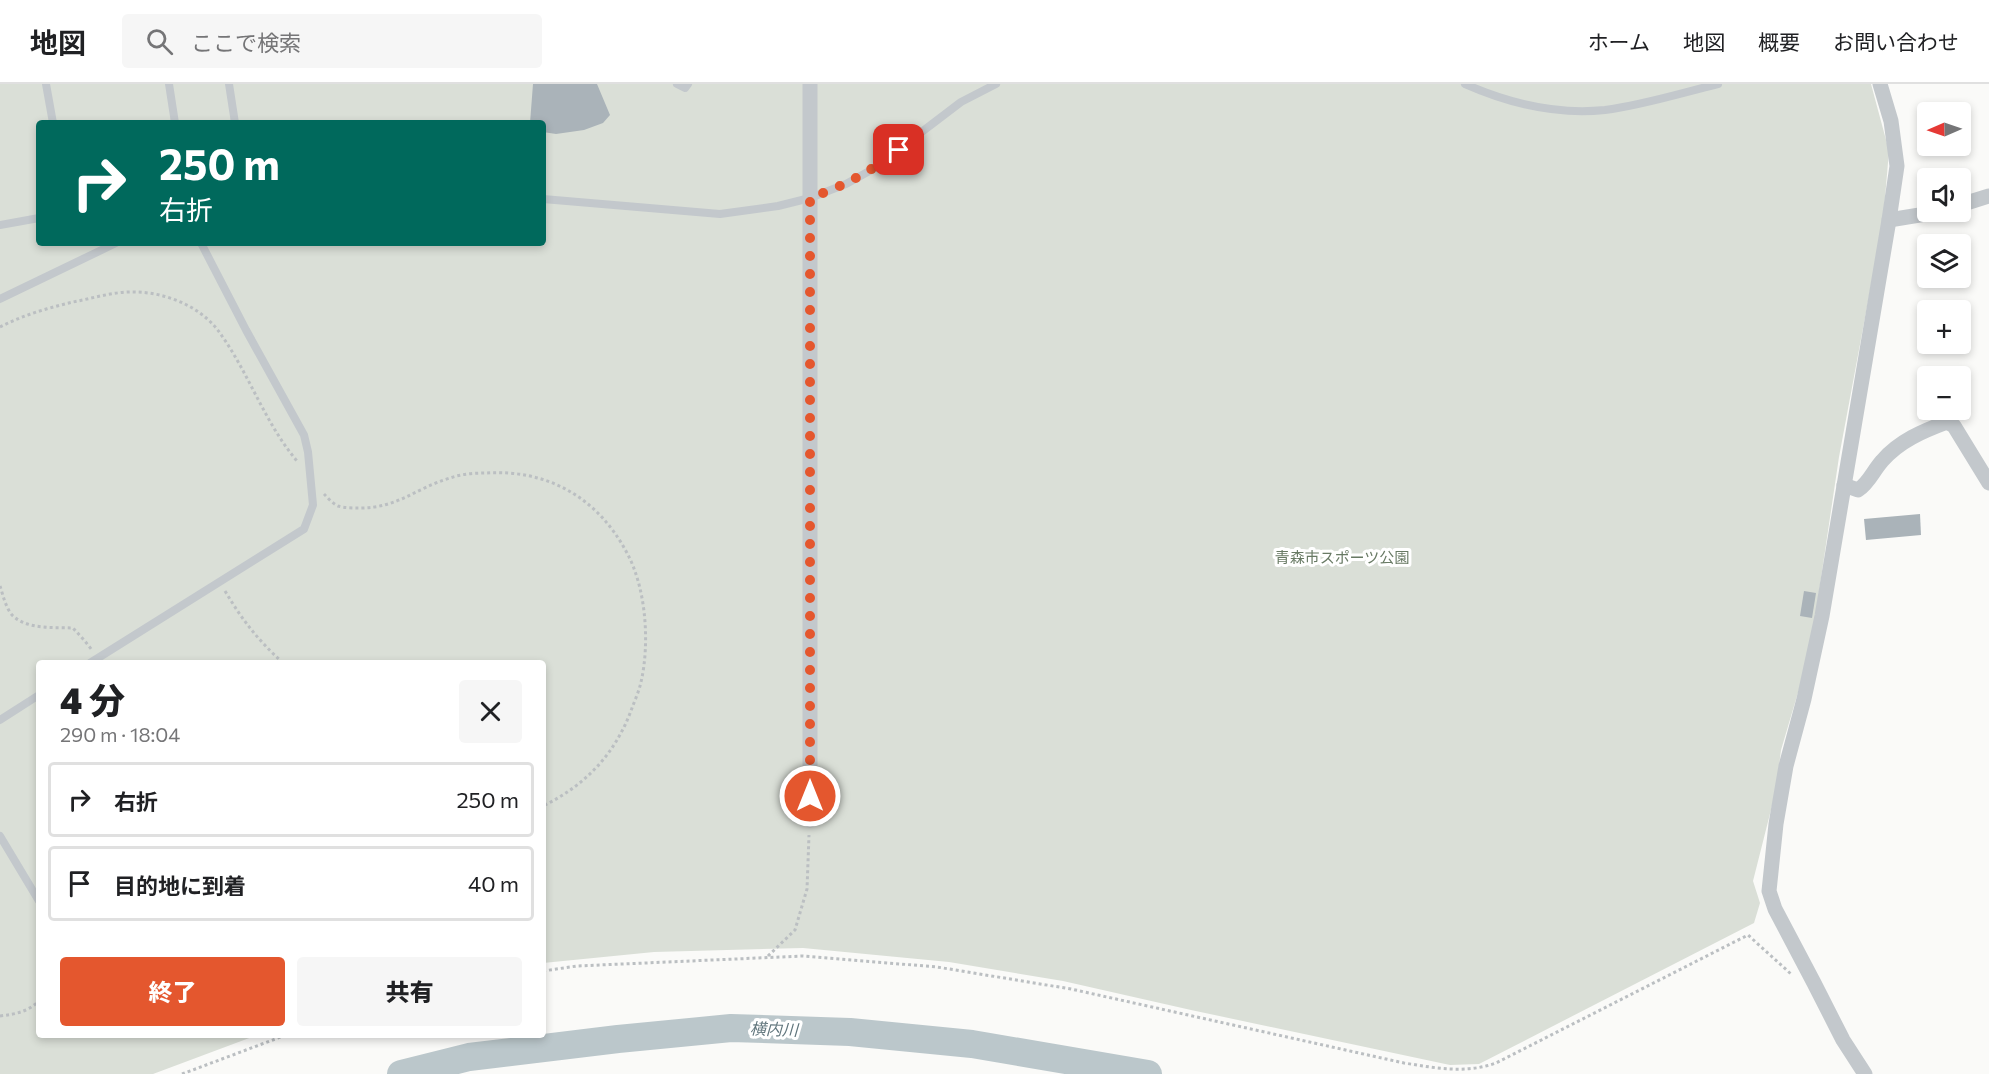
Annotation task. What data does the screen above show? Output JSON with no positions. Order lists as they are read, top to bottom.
{
  "water": ["横内川"],
  "parks": ["青森市スポーツ公園"],
  "north": "left",
  "page": {
    "header": "地図",
    "search": "ここで検索",
    "nav": [
      "ホーム",
      "地図",
      "概要",
      "お問い合わせ"
    ],
    "map_buttons": ["+", "−"],
    "turn": ["250 m", "右折"],
    "heading": ["4 分", "290 m · 18:04"],
    "list": [
      {
        "name": "右折",
        "value": "250 m"
      },
      {
        "name": "目的地に到着",
        "value": "40 m"
      }
    ],
    "buttons": ["終了", "共有"]
  }
}
